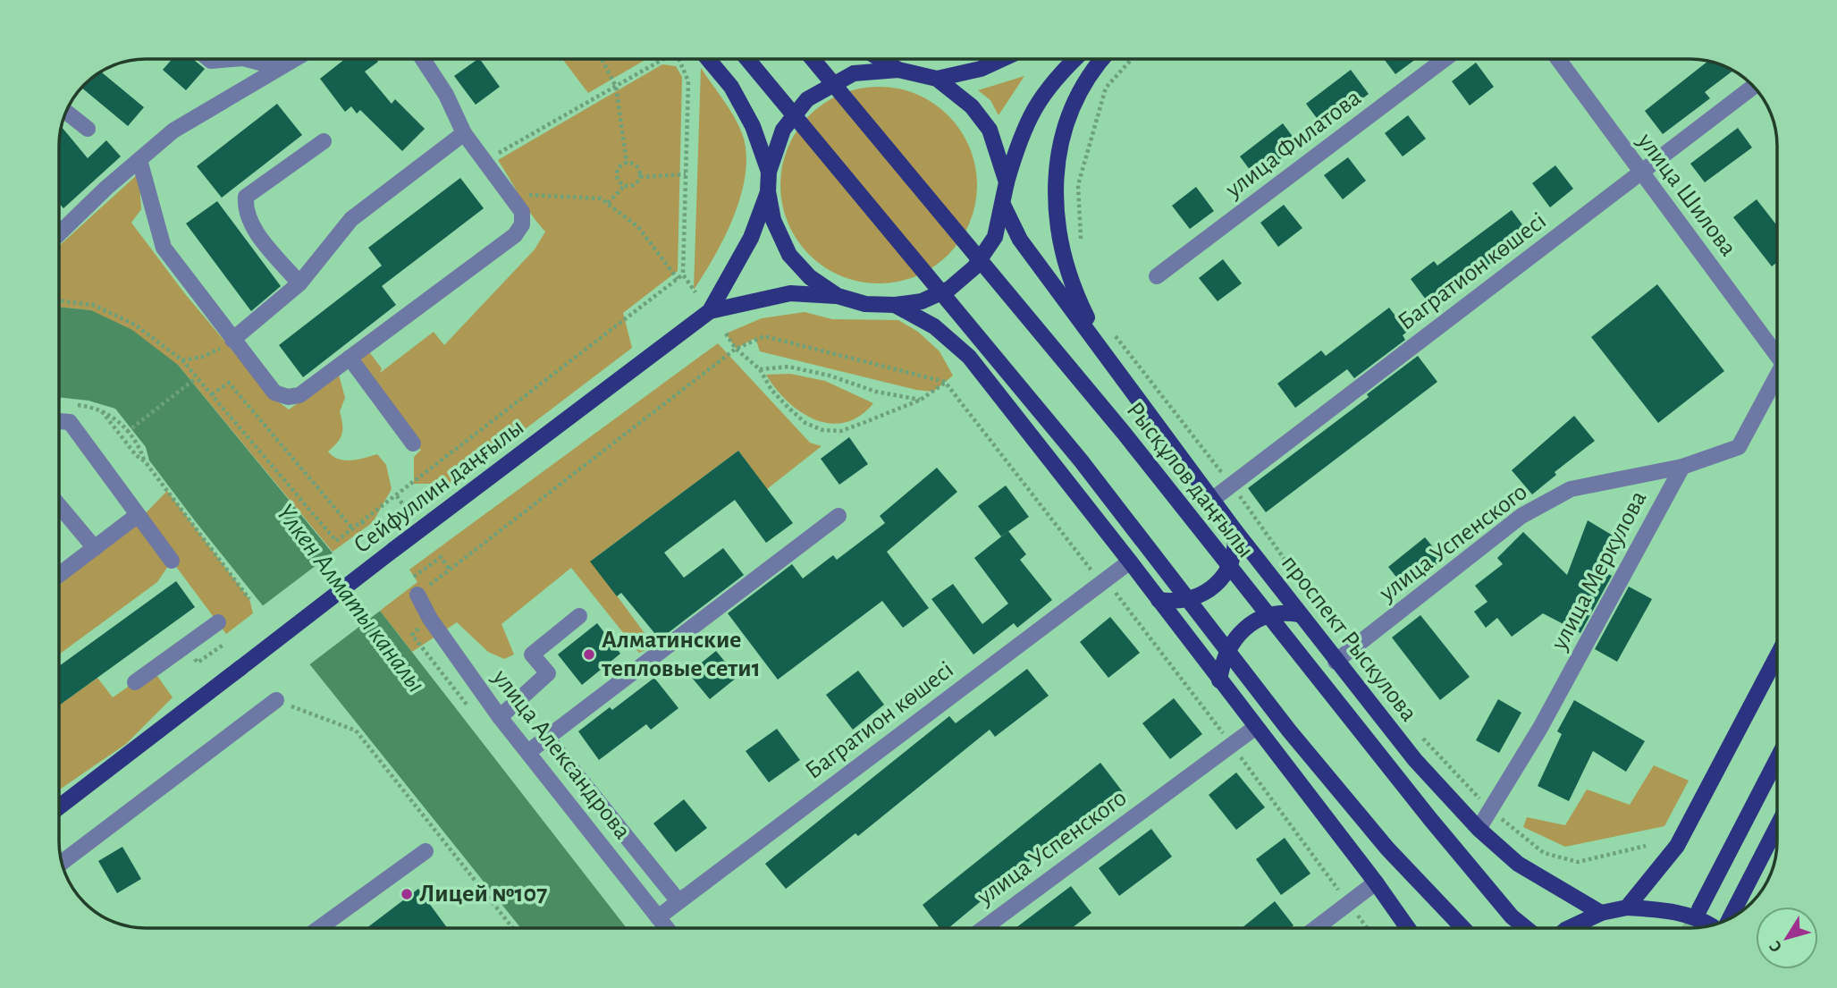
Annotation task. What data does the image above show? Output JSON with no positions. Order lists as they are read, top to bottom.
{
  "streets": {
    "main road": ["Рысқұлов даңғылы", "Сейфуллин даңғылы", "проспект Рыскулова"],
    "street": [
      "улица Филатова",
      "улица Шилова",
      "Багратион көшесі",
      "улица Успенского",
      "улица Меркулова",
      "улица Александрова"
    ]
  },
  "crossings": [
    ["улица Шилова", "Багратион көшесі"],
    ["Багратион көшесі", "проспект Рыскулова"],
    ["Багратион көшесі", "улица Александрова"],
    ["улица Успенского", "улица Меркулова"],
    ["улица Успенского", "проспект Рыскулова"],
    ["улица Меркулова", "проспект Рыскулова"]
  ],
  "water": ["Үлкен Алматы каналы"],
  "places": ["Алматинские тепловые сети1", "Лицей №107"],
  "north": "bottom left"
}
